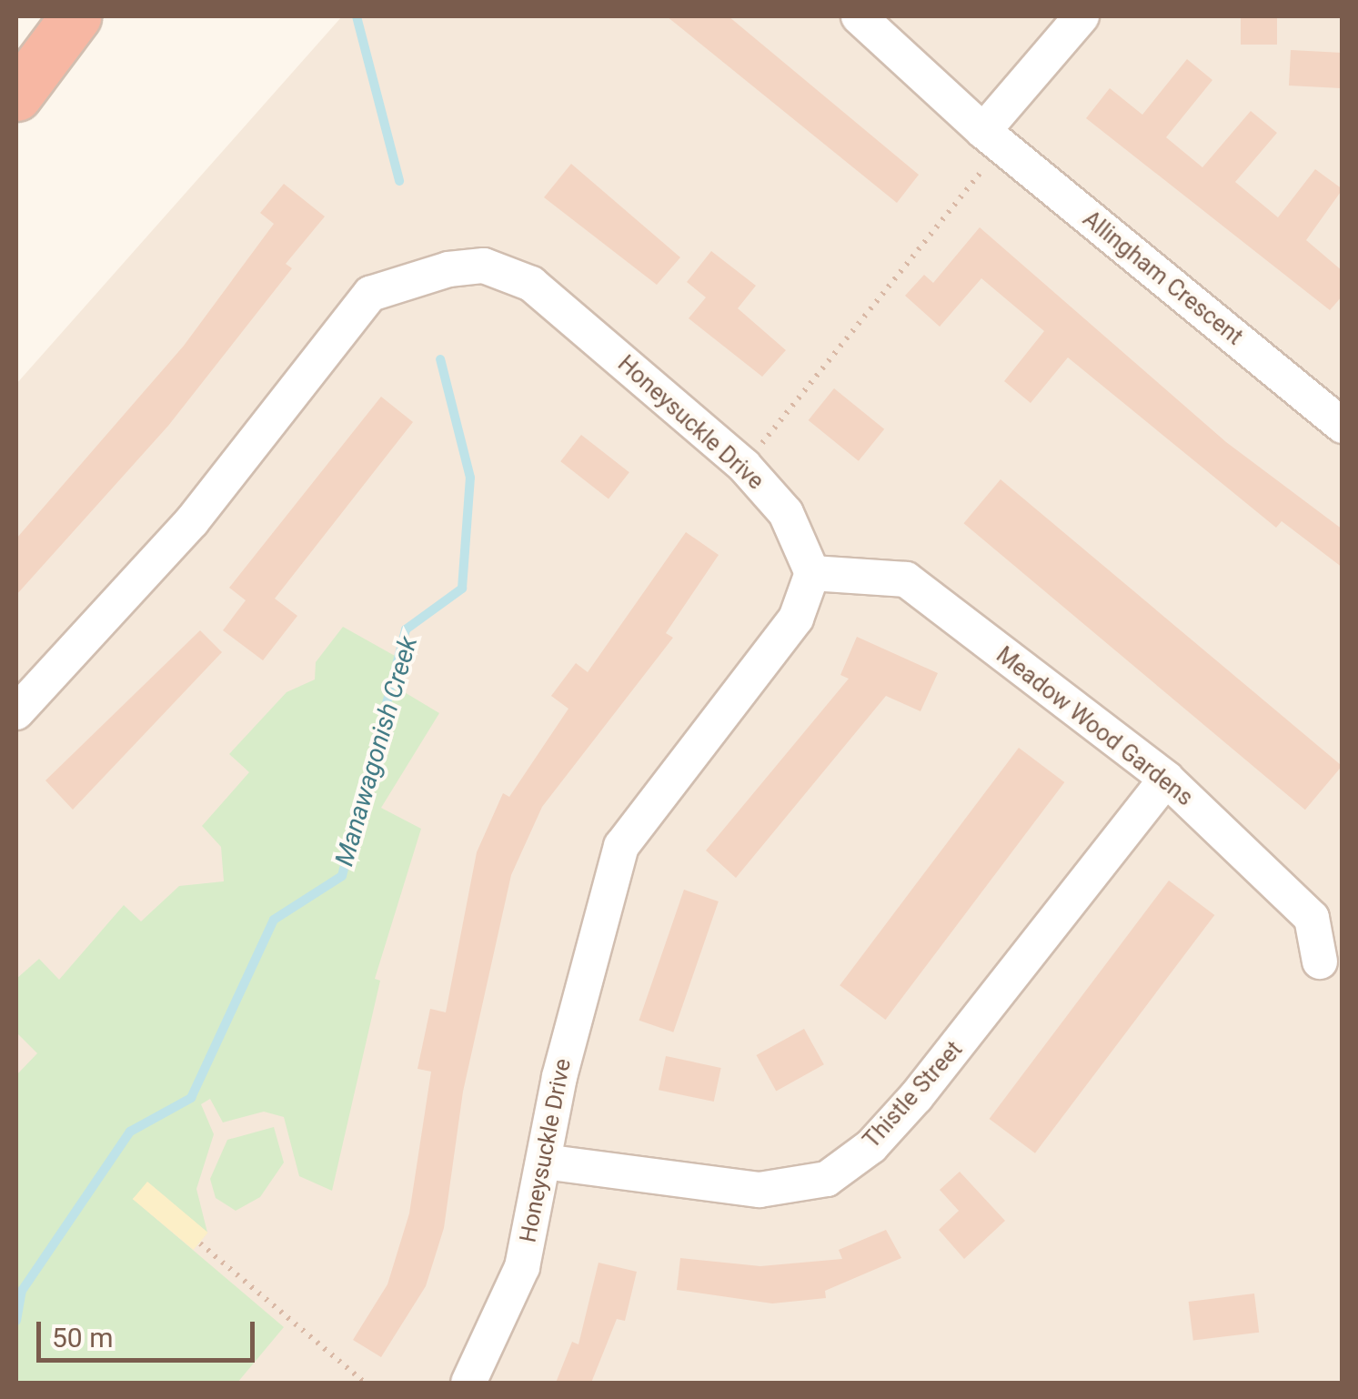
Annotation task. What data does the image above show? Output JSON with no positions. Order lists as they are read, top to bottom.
{
  "streets": {
    "street": [
      "Allingham Crescent",
      "Honeysuckle Drive",
      "Meadow Wood Gardens",
      "Thistle Street"
    ]
  },
  "crossings": [
    ["Honeysuckle Drive", "Meadow Wood Gardens"],
    ["Honeysuckle Drive", "Thistle Street"],
    ["Meadow Wood Gardens", "Thistle Street"]
  ],
  "water": ["Manawagonish Creek"],
  "scale_bar": "50 m"
}
